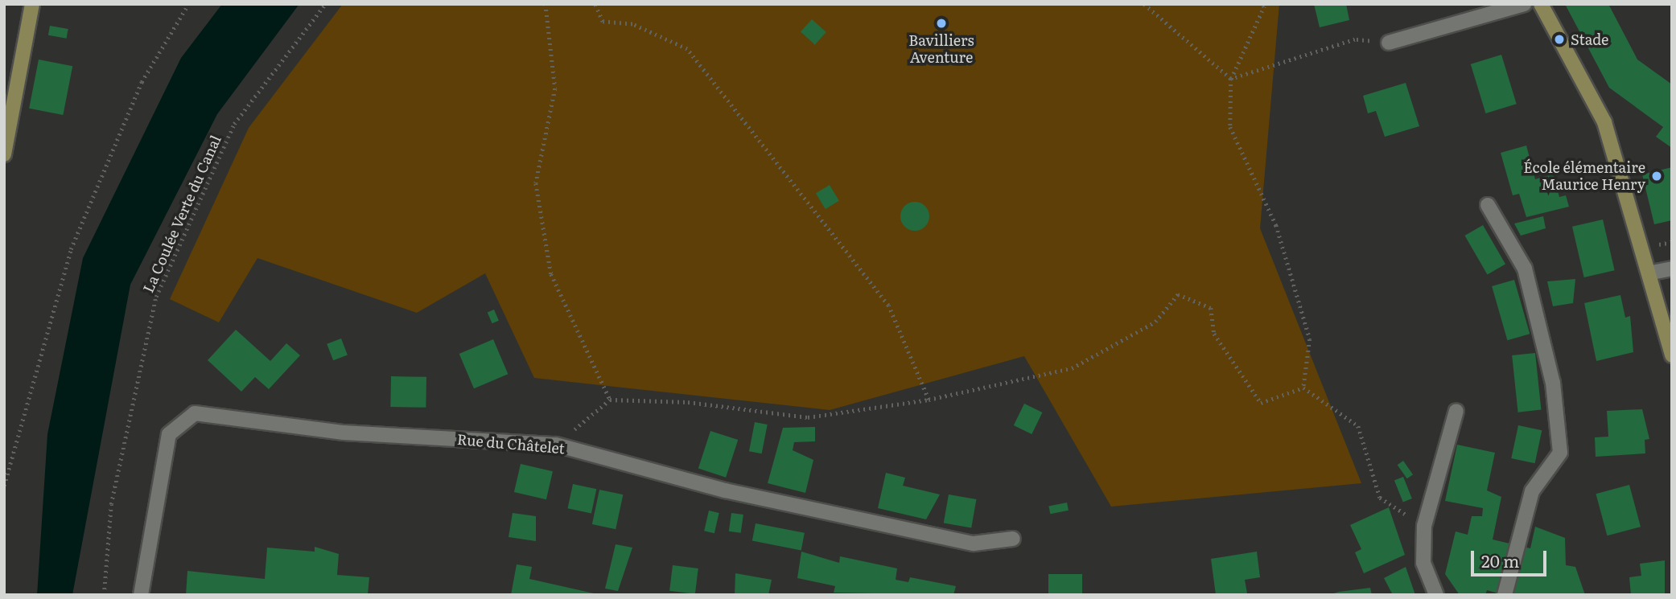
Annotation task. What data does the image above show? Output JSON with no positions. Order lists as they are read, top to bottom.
{
  "streets": {
    "street": ["Rue du Châtelet"],
    "path": ["La Coulée Verte du Canal"]
  },
  "places": ["Bavilliers Aventure", "Stade", "École élémentaire Maurice Henry"],
  "scale_bar": "20 m"
}
